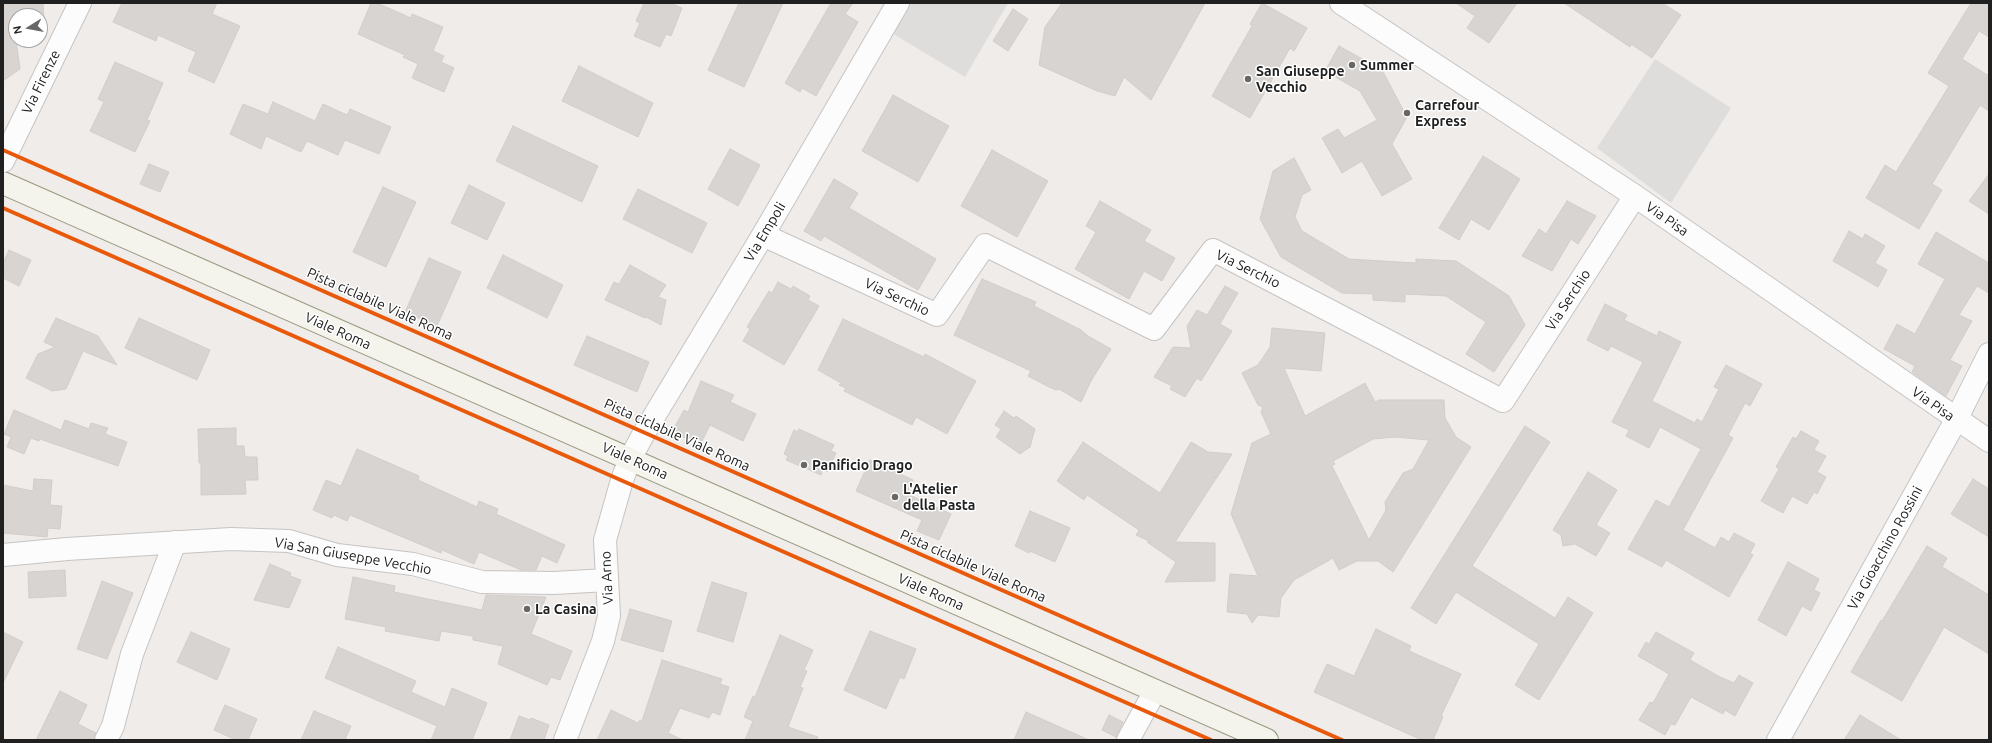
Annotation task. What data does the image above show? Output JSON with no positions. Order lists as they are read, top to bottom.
{
  "streets": {
    "main road": ["Viale Roma"],
    "street": [
      "Via Firenze",
      "Via Pisa",
      "Via Empoli",
      "Via Serchio",
      "Via Gioacchino Rossini",
      "Via San Giuseppe Vecchio",
      "Via Arno"
    ],
    "cycle path": ["Pista ciclabile Viale Roma"]
  },
  "crossings": [
    ["Via Pisa", "Via Serchio"],
    ["Via Pisa", "Via Gioacchino Rossini"],
    ["Via Empoli", "Via Serchio"],
    ["Via Empoli", "Viale Roma"],
    ["Via Empoli", "Via Arno"],
    ["Viale Roma", "Via Arno"],
    ["Via San Giuseppe Vecchio", "Via Arno"]
  ],
  "places": [
    "Summer",
    "San Giuseppe Vecchio",
    "Carrefour Express",
    "Panificio Drago",
    "L'Atelier della Pasta",
    "La Casina"
  ],
  "north": "left"
}
